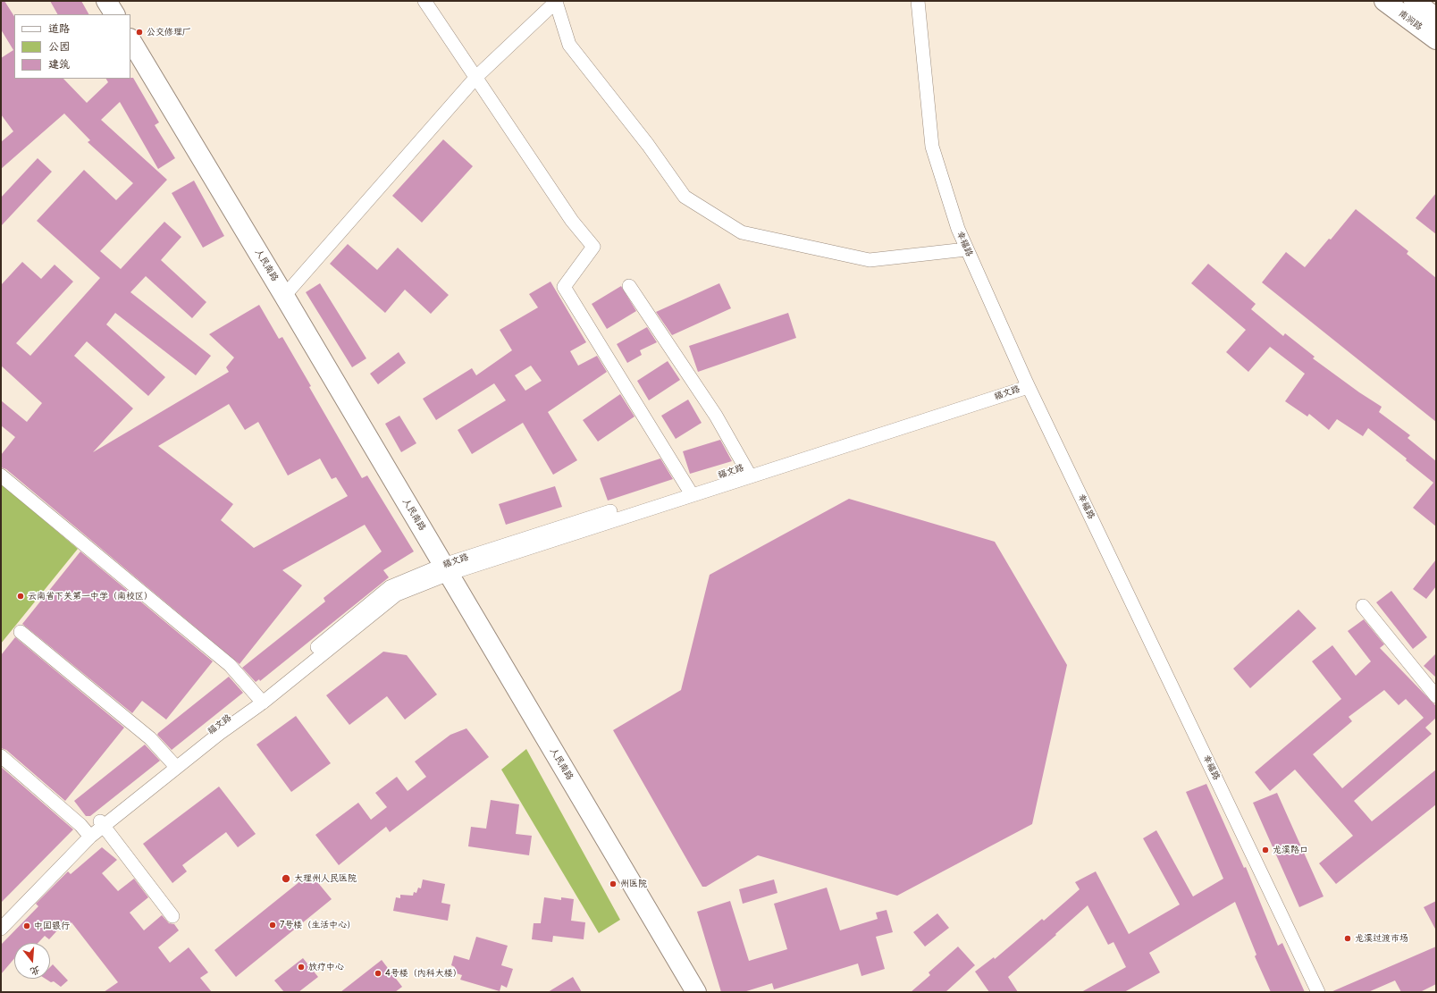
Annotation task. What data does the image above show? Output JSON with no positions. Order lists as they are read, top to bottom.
{
  "streets": {
    "main road": ["南涧路", "人民南路"],
    "street": ["幸福路", "福文路"]
  },
  "crossings": [
    ["幸福路", "福文路"],
    ["人民南路", "福文路"]
  ],
  "places": [
    "公交修理厂",
    "云南省下关第一中学（南校区）",
    "龙溪路口",
    "大理州人民医院",
    "州医院",
    "7号楼（生活中心）",
    "中国银行",
    "龙溪过渡市场",
    "放疗中心",
    "4号楼（内科大楼）"
  ],
  "legend": ["道路", "公园", "建筑"],
  "north": "bottom"
}
